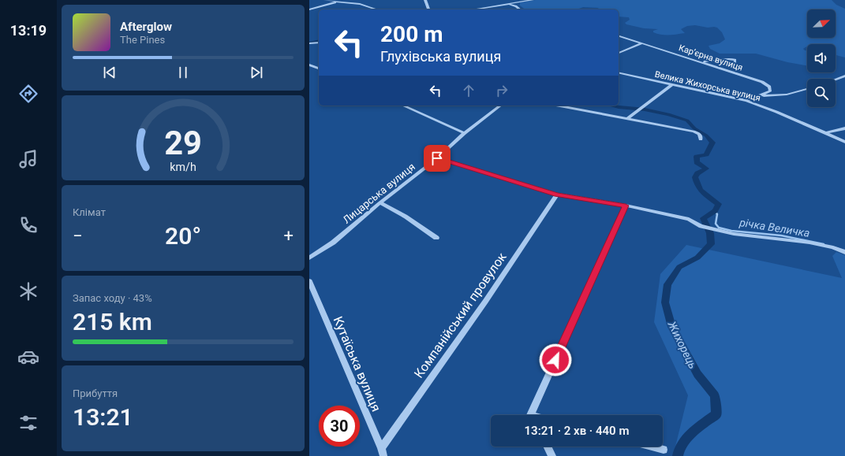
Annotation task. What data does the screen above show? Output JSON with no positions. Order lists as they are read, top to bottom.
{
  "streets": {
    "street": [
      "Кар’єрна вулиця",
      "Велика Жихорська вулиця",
      "Лицарська вулиця",
      "Компанійський провулок",
      "Кутаїська вулиця"
    ]
  },
  "crossings": [
    ["Компанійський провулок", "Кутаїська вулиця"]
  ],
  "water": ["річка Величка", "Жихорець"],
  "north": "top right",
  "page": {
    "tabs": "13:19",
    "turn": ["200 m", "Глухівська вулиця"],
    "song": ["Afterglow", "The Pines"],
    "tile": [
      "Клімат",
      ["Запас ходу · 43%", "215 km"],
      ["Прибуття", "13:21"]
    ],
    "heat": ["−", "20°", "+"],
    "limit": "30",
    "trip": "13:21 · 2 хв · 440 m",
    "gauge": ["29", "km/h"]
  }
}
